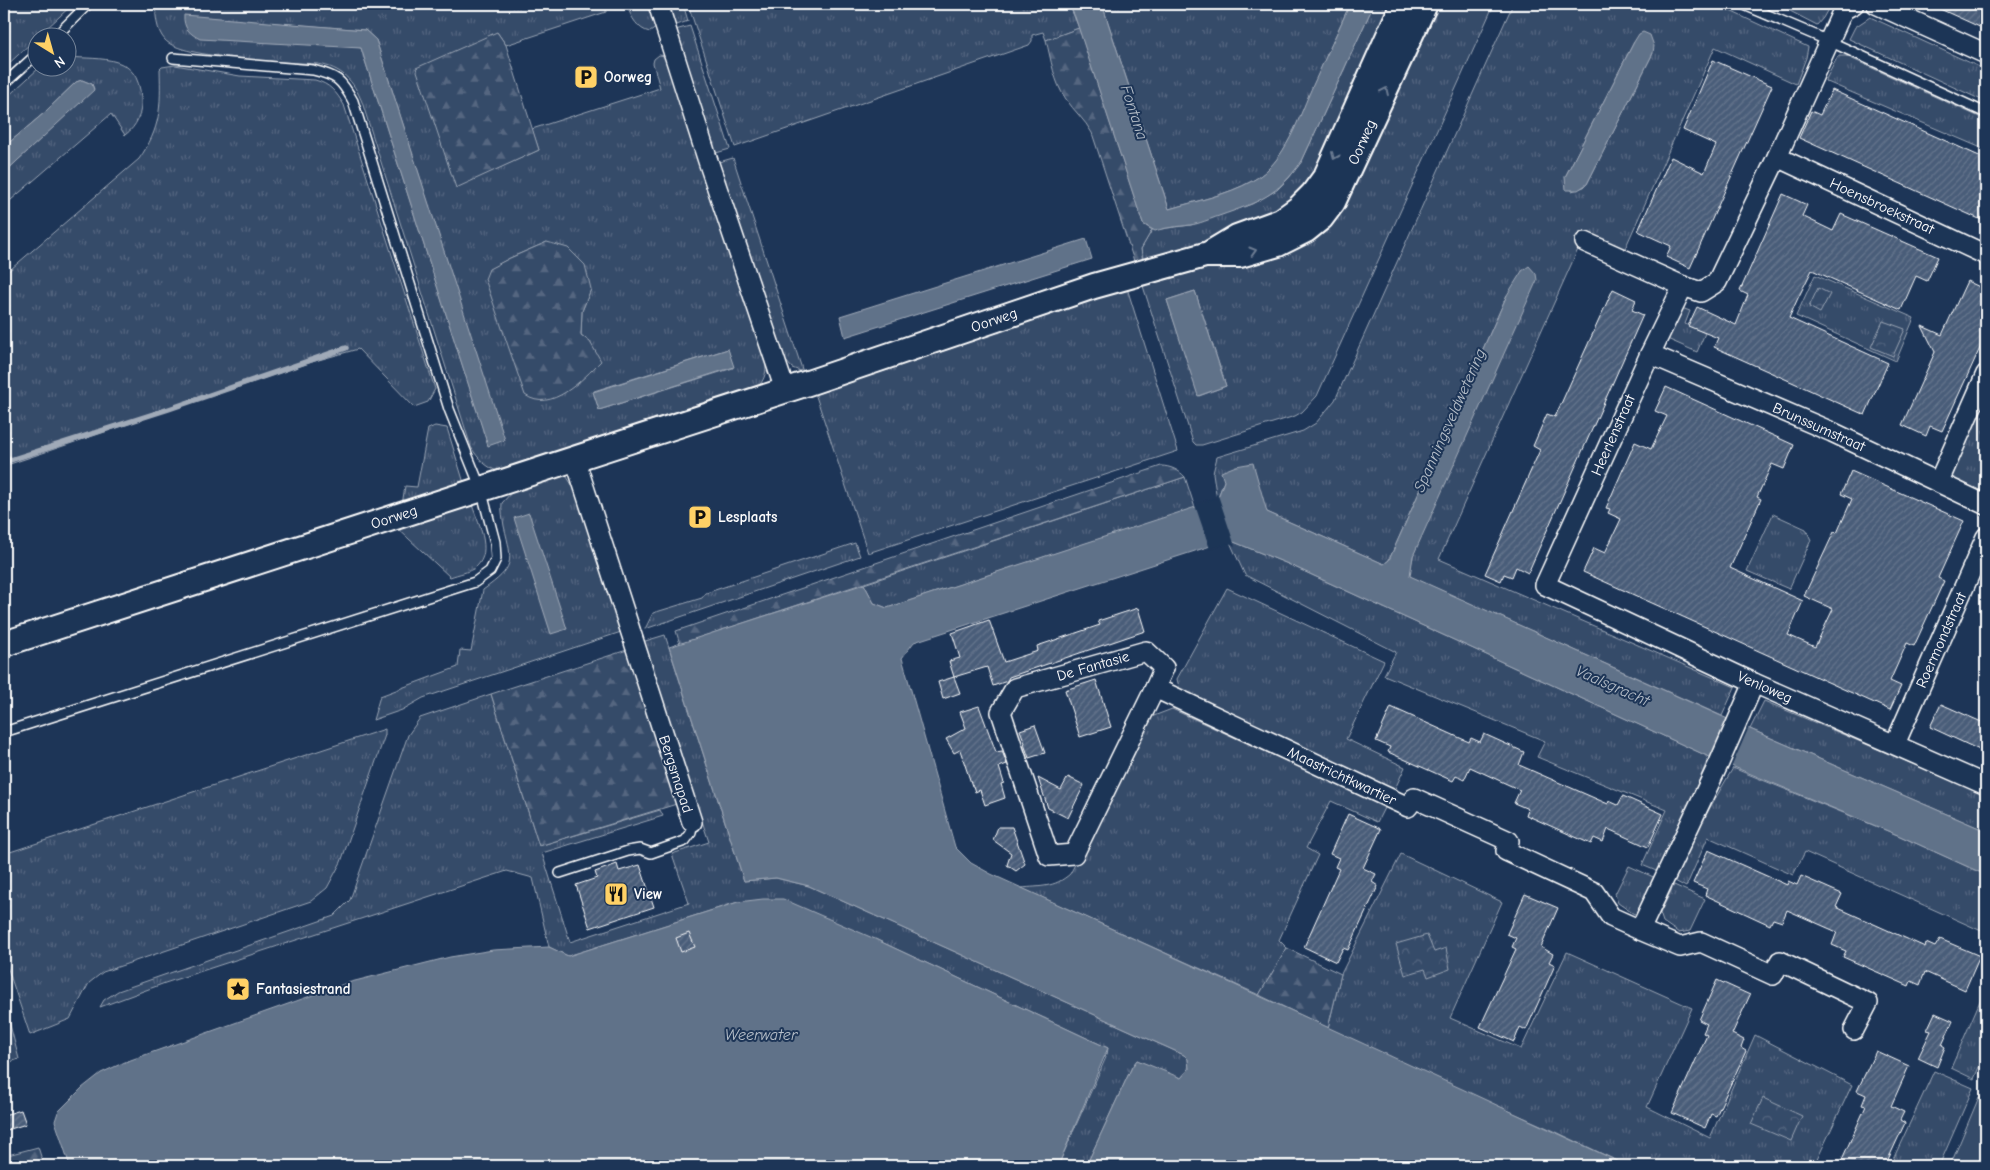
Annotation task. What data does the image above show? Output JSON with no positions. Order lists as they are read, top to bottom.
{
  "streets": {
    "street": [
      "Oorweg",
      "Hoensbroekstraat",
      "Brunssumstraat",
      "Heerlenstraat",
      "Roermondstraat",
      "De Fantasie",
      "Venloweg",
      "Bergsmapad",
      "Maastrichtkwartier"
    ]
  },
  "crossings": [
    ["Oorweg", "Bergsmapad"],
    ["Brunssumstraat", "Heerlenstraat"],
    ["Heerlenstraat", "Venloweg"],
    ["Roermondstraat", "Venloweg"],
    ["De Fantasie", "Maastrichtkwartier"]
  ],
  "water": [
    "Fontana",
    "Spanningsveldwetering",
    "Vaalsgracht",
    "Weerwater"
  ],
  "places": {
    "parking": ["Oorweg", "Lesplaats"],
    "restaurant": ["View"],
    "place": ["Fantasiestrand"]
  },
  "north": "bottom right"
}
